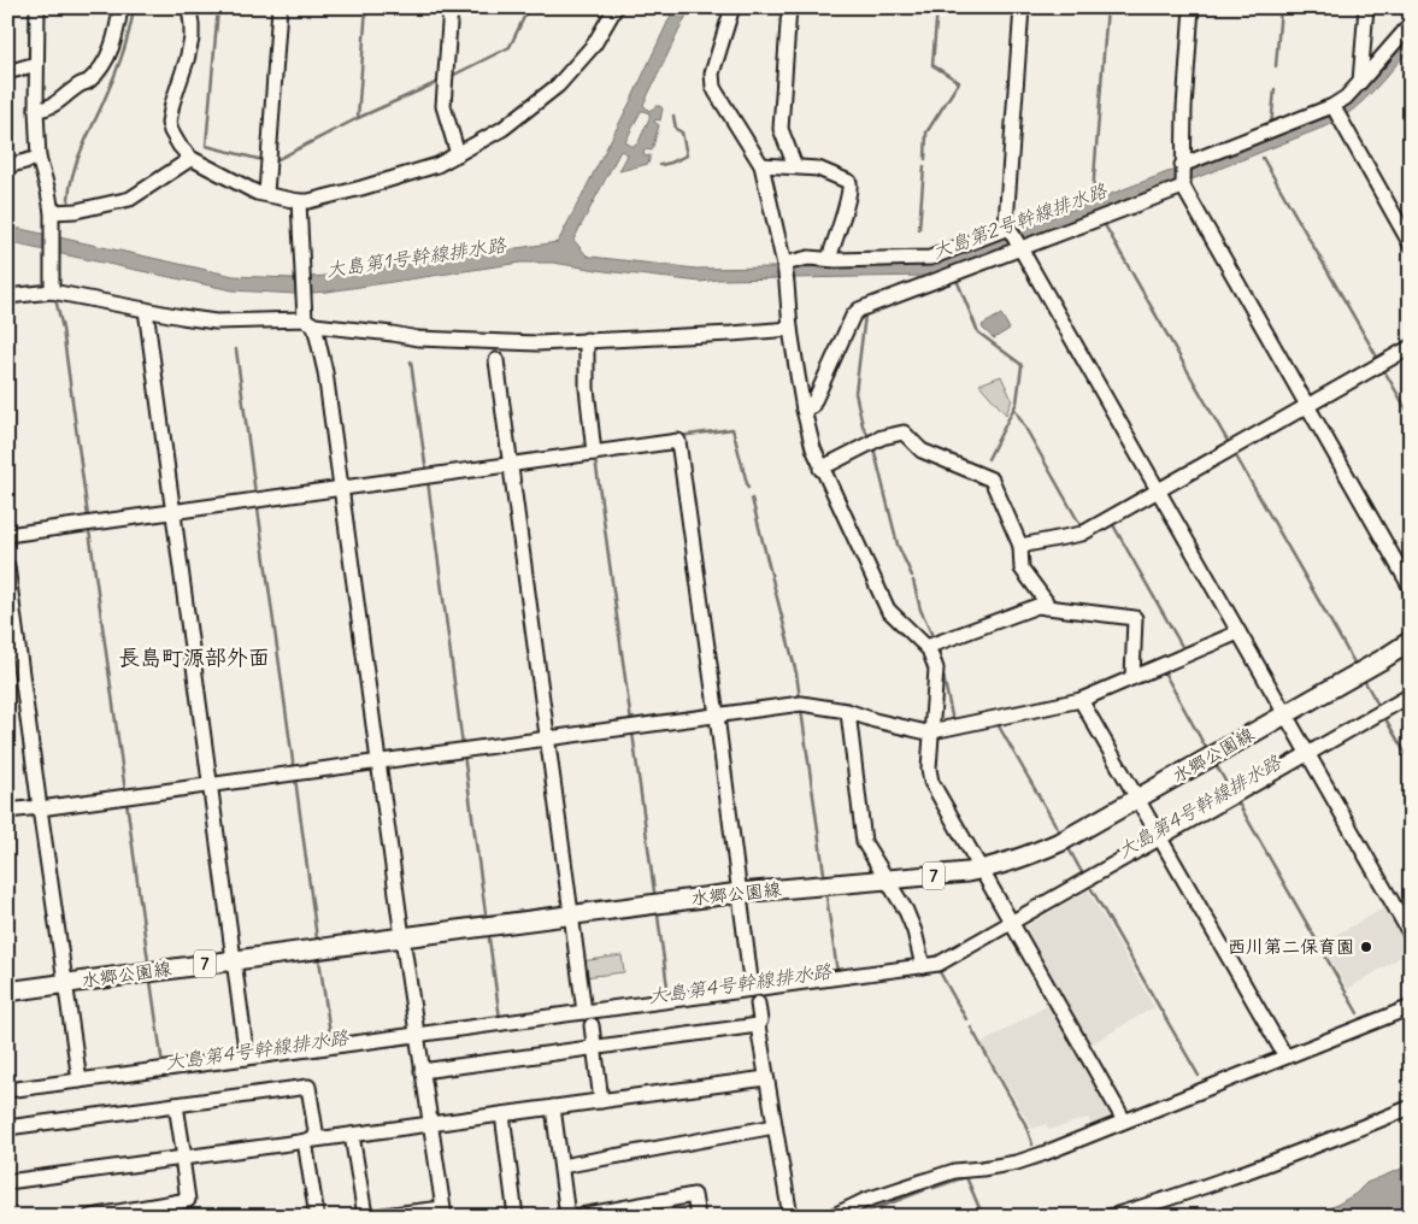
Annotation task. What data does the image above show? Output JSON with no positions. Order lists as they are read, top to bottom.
{
  "streets": {
    "main road": ["水郷公園線", "7"]
  },
  "districts": ["長島町源部外面"],
  "water": ["大島第2号幹線排水路", "大島第1号幹線排水路", "大島第4号幹線排水路"],
  "places": ["西川第二保育園"]
}
